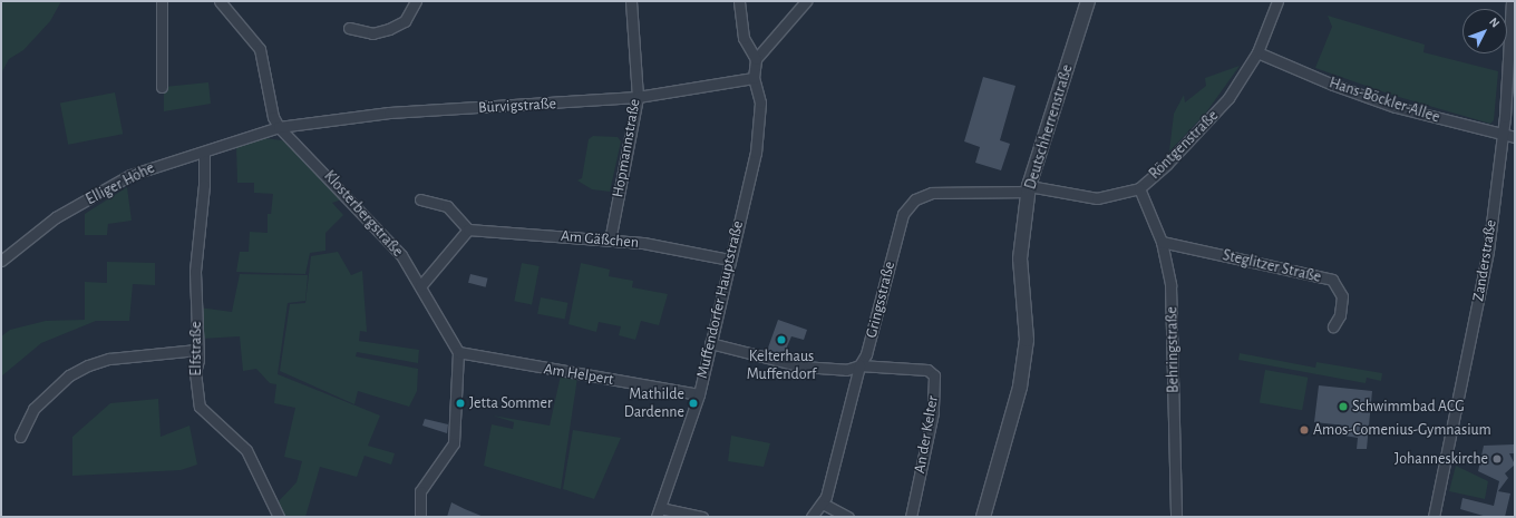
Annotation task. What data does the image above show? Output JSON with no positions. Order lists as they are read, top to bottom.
{
  "streets": {
    "street": [
      "Hans-Böckler-Allee",
      "Bürvigstraße",
      "Deutschherrenstraße",
      "Röntgenstraße",
      "Hopmannstraße",
      "Elliger Höhe",
      "Klosterbergstraße",
      "Am Gäßchen",
      "Zanderstraße",
      "Steglitzer Straße",
      "Muffendorfer Hauptstraße",
      "Gringsstraße",
      "Elfstraße",
      "Behringstraße",
      "Am Helpert",
      "An der Kelter"
    ]
  },
  "crossings": [
    ["Hans-Böckler-Allee", "Röntgenstraße"],
    ["Hans-Böckler-Allee", "Zanderstraße"],
    ["Bürvigstraße", "Hopmannstraße"],
    ["Bürvigstraße", "Elliger Höhe"],
    ["Bürvigstraße", "Klosterbergstraße"],
    ["Bürvigstraße", "Muffendorfer Hauptstraße"],
    ["Deutschherrenstraße", "Röntgenstraße"],
    ["Deutschherrenstraße", "Gringsstraße"],
    ["Röntgenstraße", "Gringsstraße"],
    ["Röntgenstraße", "Behringstraße"],
    ["Hopmannstraße", "Am Gäßchen"],
    ["Elliger Höhe", "Klosterbergstraße"],
    ["Elliger Höhe", "Elfstraße"],
    ["Klosterbergstraße", "Am Helpert"],
    ["Am Gäßchen", "Muffendorfer Hauptstraße"],
    ["Steglitzer Straße", "Behringstraße"],
    ["Muffendorfer Hauptstraße", "Am Helpert"],
    ["Gringsstraße", "An der Kelter"]
  ],
  "places": [
    "Kelterhaus Muffendorf",
    "Jetta Sommer",
    "Mathilde Dardenne",
    "Schwimmbad ACG",
    "Amos-Comenius-Gymnasium",
    "Johanneskirche"
  ],
  "north": "top right"
}
